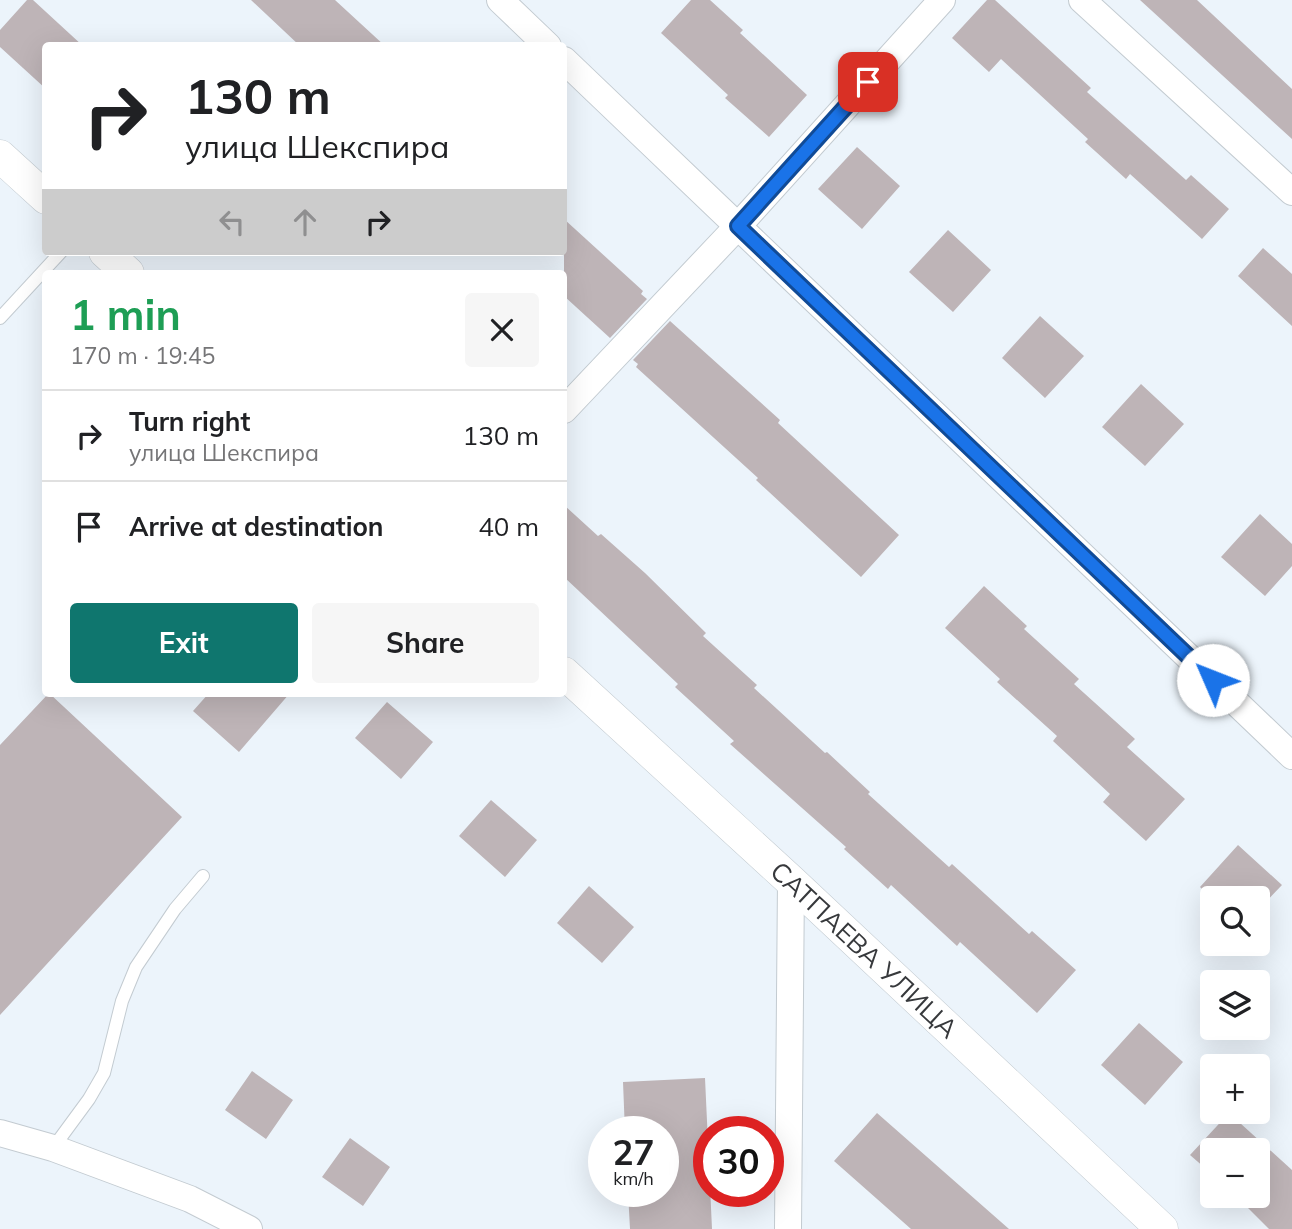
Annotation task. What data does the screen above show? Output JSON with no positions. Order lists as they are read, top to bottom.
{
  "streets": {
    "street": ["САТПАЕВА УЛИЦА"]
  },
  "page": {
    "turn": ["130 m", "улица Шекспира"],
    "heading": ["1 min", "170 m · 19:45"],
    "list": [
      {
        "name": "Turn right",
        "note": "улица Шекспира",
        "value": "130 m"
      },
      {
        "name": "Arrive at destination",
        "value": "40 m"
      }
    ],
    "buttons": ["Exit", "Share"],
    "map_buttons": ["+", "−"],
    "speed": "27 km/h",
    "limit": "30"
  }
}
